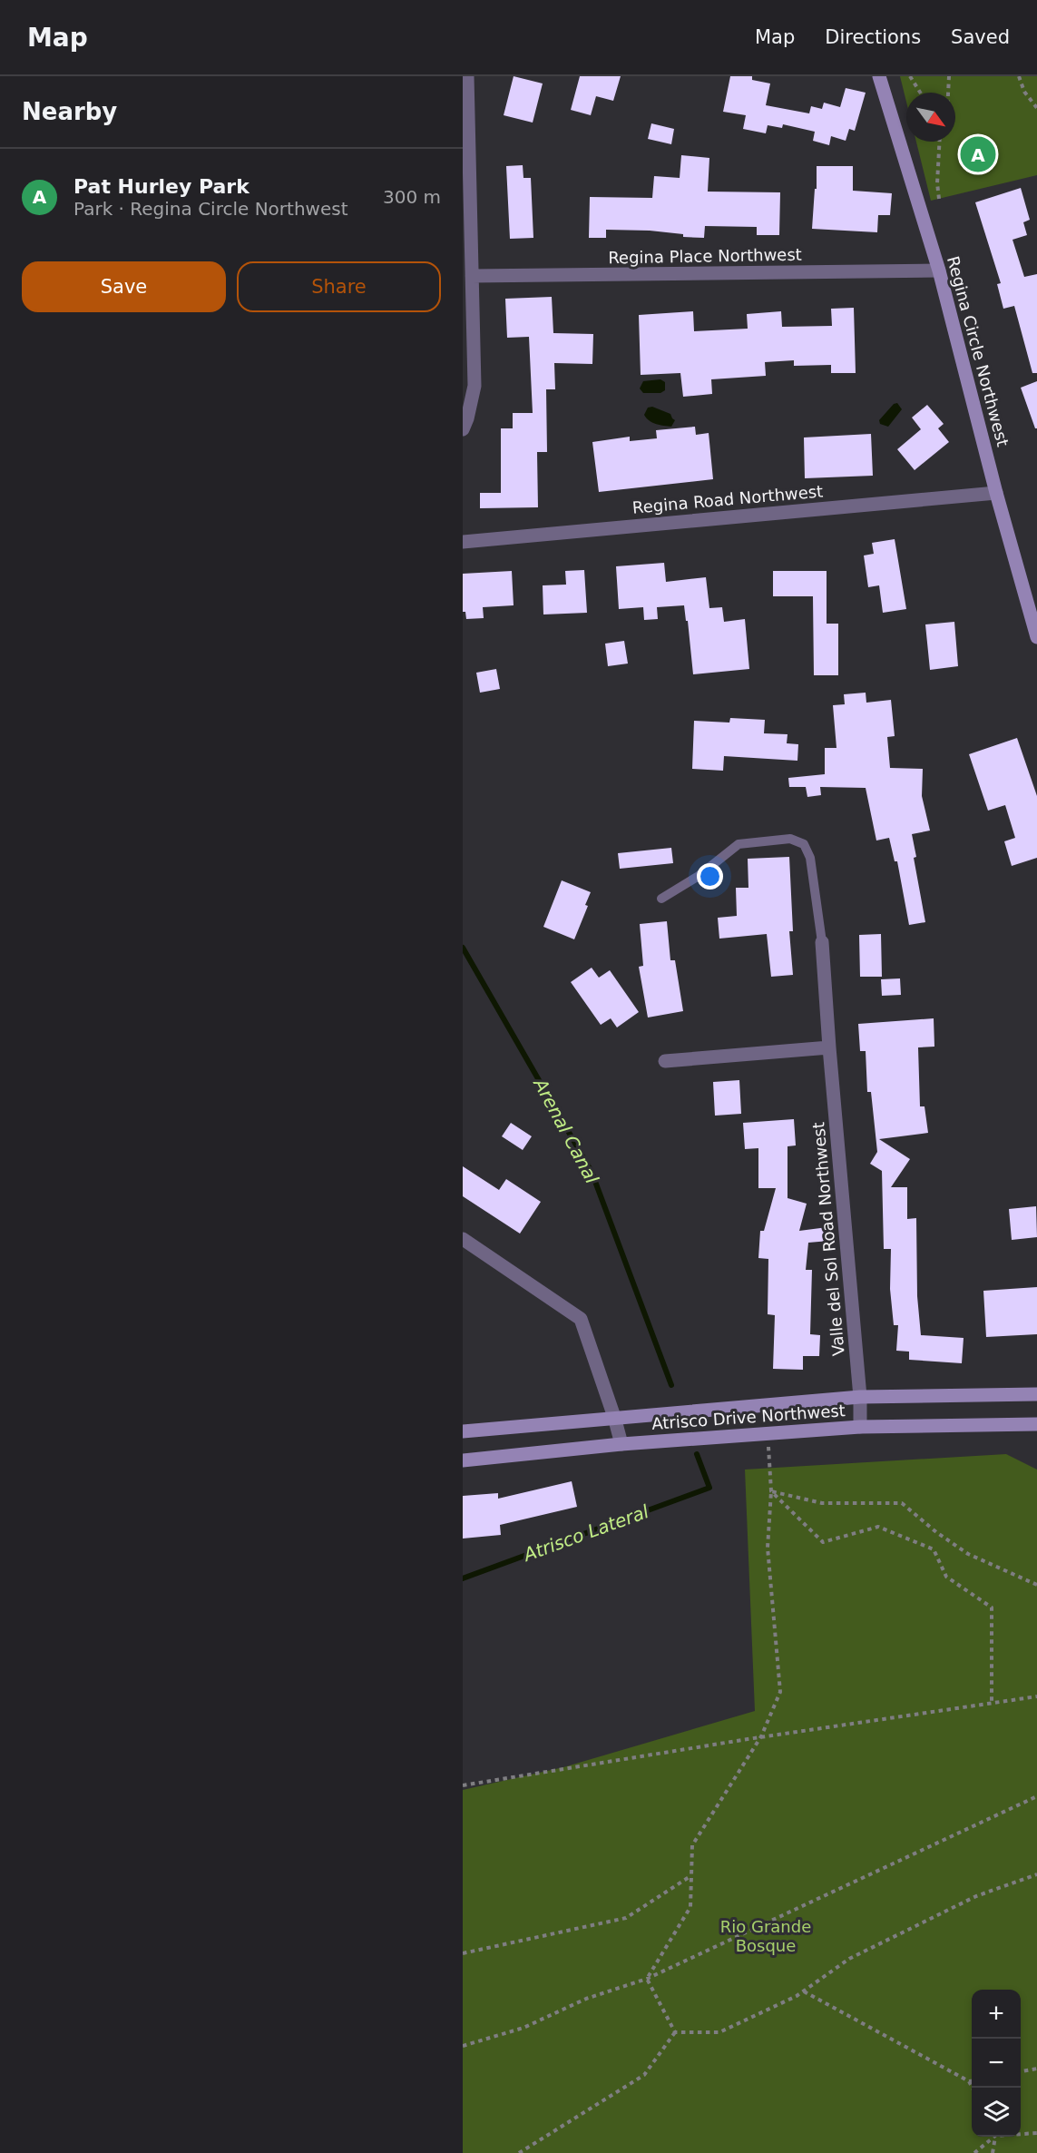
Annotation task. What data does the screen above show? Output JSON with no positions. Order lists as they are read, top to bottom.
{
  "streets": {
    "main road": ["Regina Circle Northwest", "Atrisco Drive Northwest"],
    "street": ["Regina Place Northwest", "Regina Road Northwest", "Valle del Sol Road Northwest"]
  },
  "crossings": [
    ["Regina Place Northwest", "Regina Circle Northwest"],
    ["Regina Circle Northwest", "Regina Road Northwest"],
    ["Valle del Sol Road Northwest", "Atrisco Drive Northwest"]
  ],
  "water": ["Arenal Canal", "Atrisco Lateral"],
  "parks": ["Rio Grande Bosque"],
  "north": "bottom right",
  "page": {
    "header": "Map",
    "nav": ["Map", "Directions", "Saved"],
    "heading": "Nearby",
    "pins": "A",
    "list": [
      {
        "mark": "A",
        "name": "Pat Hurley Park",
        "note": "Park · Regina Circle Northwest",
        "value": "300 m"
      }
    ],
    "buttons": ["Save", "Share"],
    "map_buttons": ["+", "−"]
  }
}
